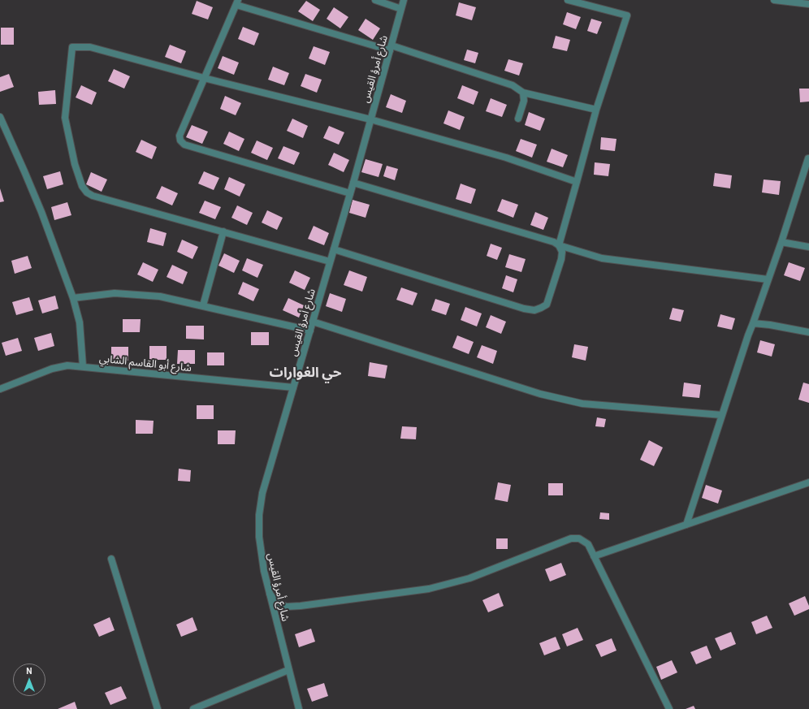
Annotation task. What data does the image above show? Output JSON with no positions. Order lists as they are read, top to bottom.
{
  "streets": {
    "street": ["شارع أمرؤ القيس", "شارع أبو القاسم الشابي"]
  },
  "crossings": [
    ["شارع أمرؤ القيس", "شارع أبو القاسم الشابي"]
  ],
  "districts": ["حي الغوارات"],
  "north": "top"
}
